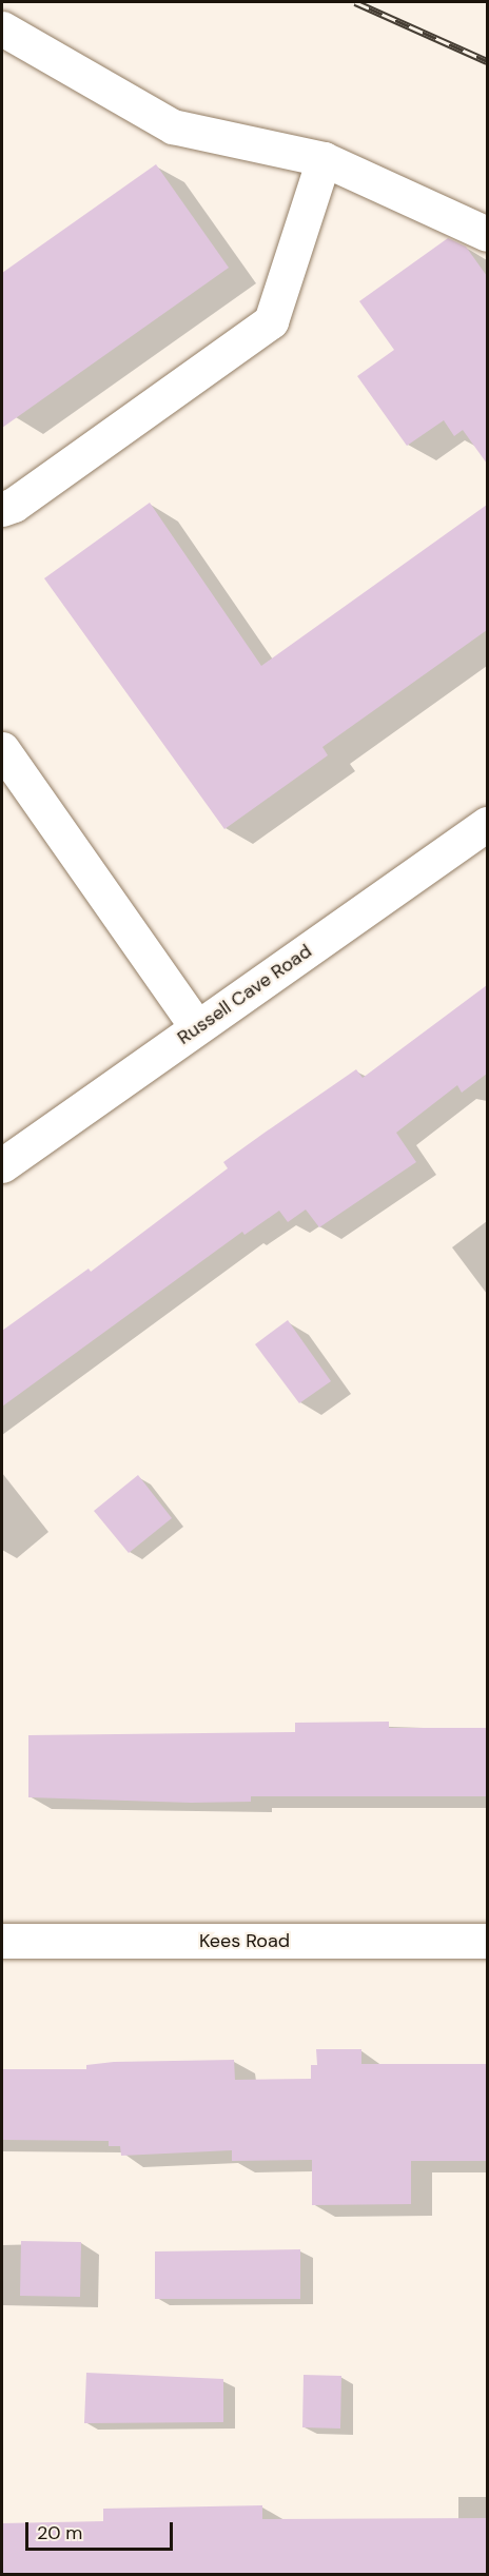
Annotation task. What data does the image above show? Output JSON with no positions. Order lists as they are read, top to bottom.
{
  "streets": {
    "street": ["Russell Cave Road", "Kees Road"]
  },
  "scale_bar": "20 m"
}
